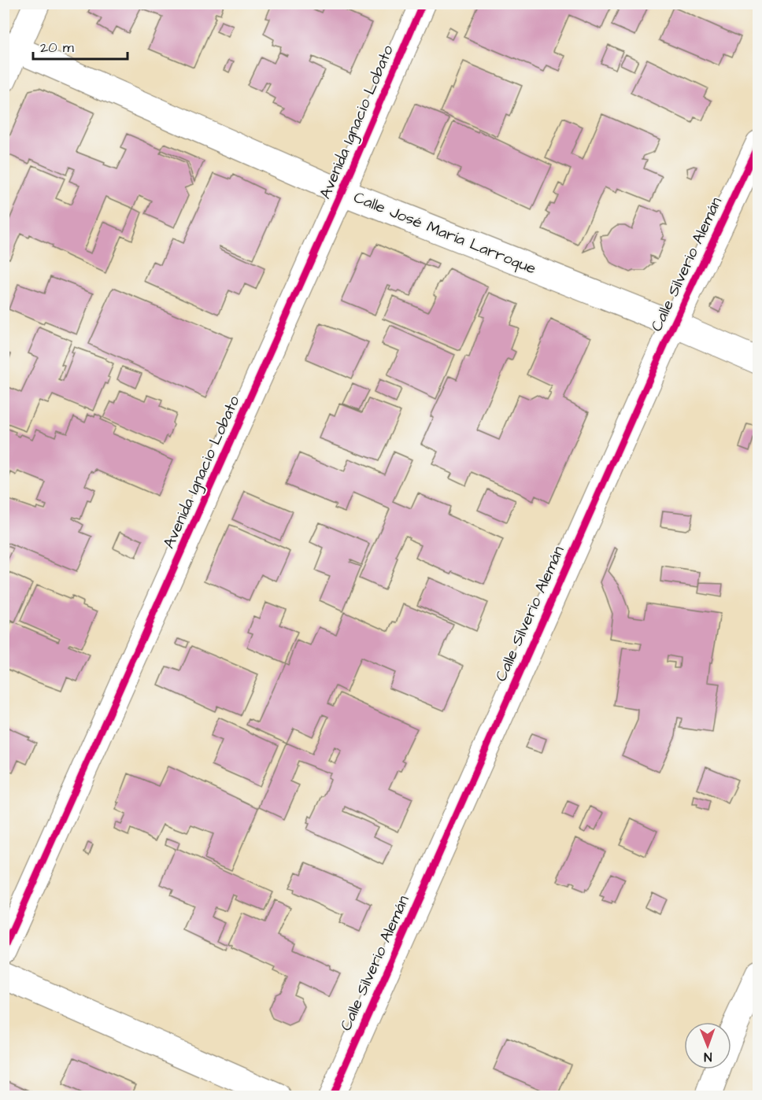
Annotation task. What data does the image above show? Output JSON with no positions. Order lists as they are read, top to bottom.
{
  "streets": {
    "street": ["Avenida Ignacio Lobato", "Calle José María Larroque", "Calle Silverio Alemán"]
  },
  "crossings": [
    ["Avenida Ignacio Lobato", "Calle José María Larroque"],
    ["Calle José María Larroque", "Calle Silverio Alemán"]
  ],
  "scale_bar": "20 m",
  "north": "bottom"
}
